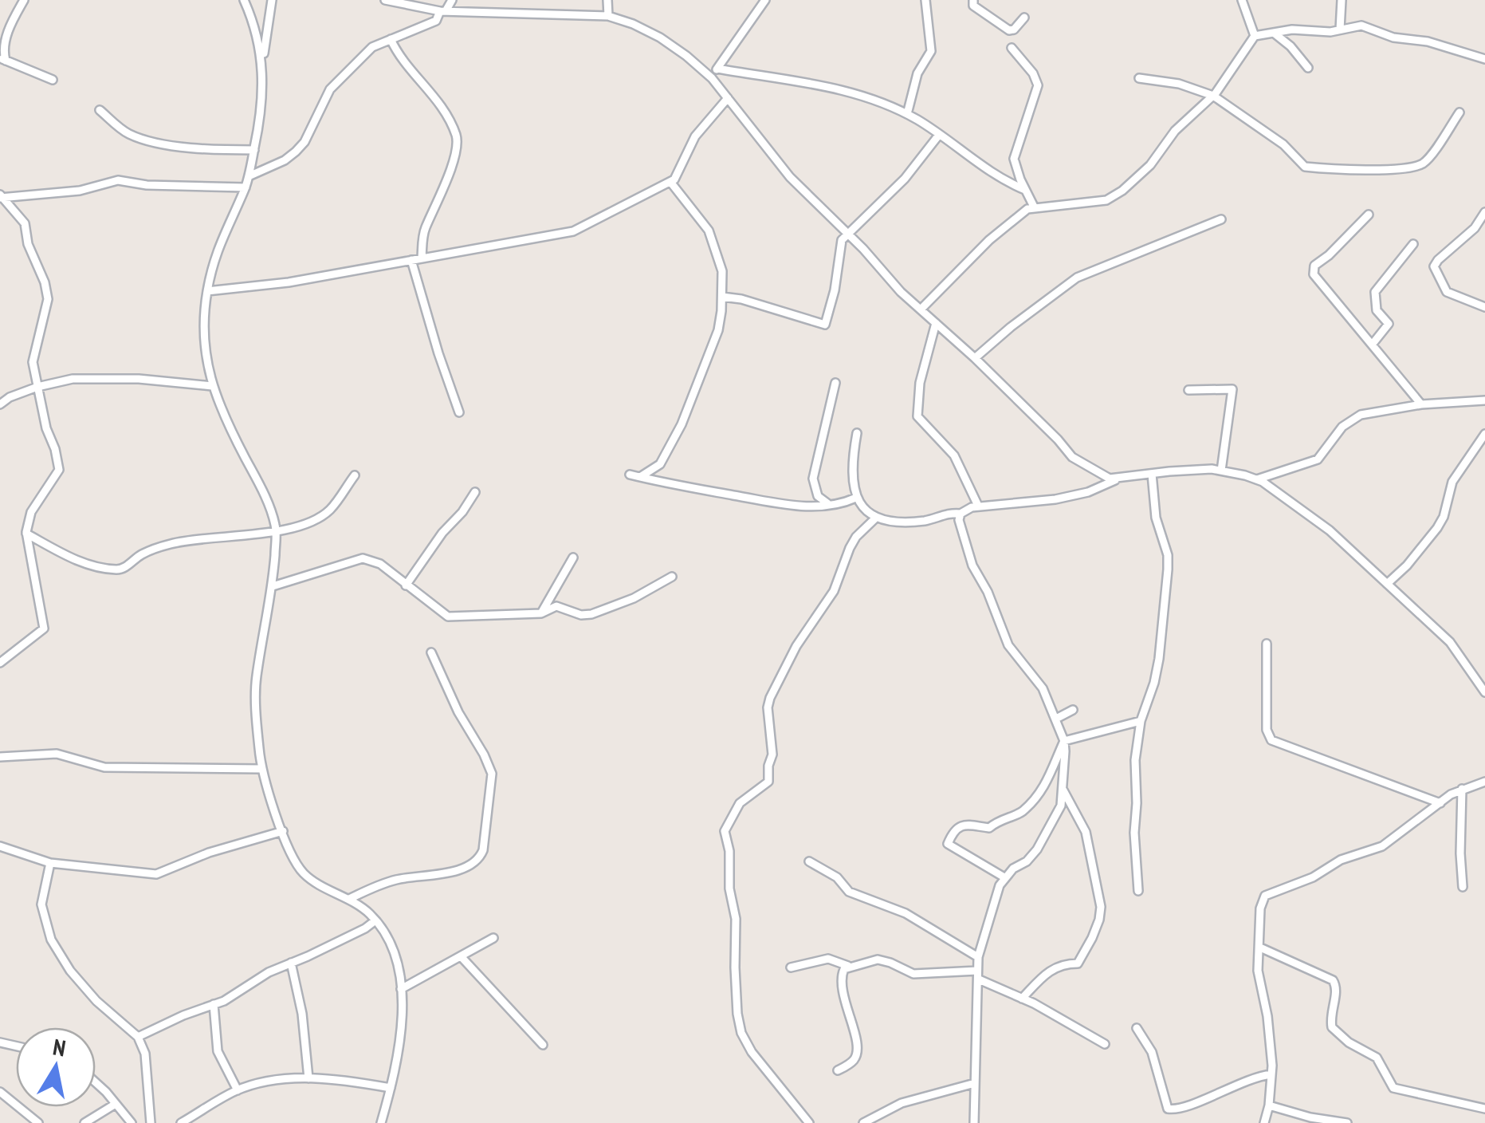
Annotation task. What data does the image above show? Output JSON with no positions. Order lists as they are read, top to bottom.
{
  "north": "top"
}
